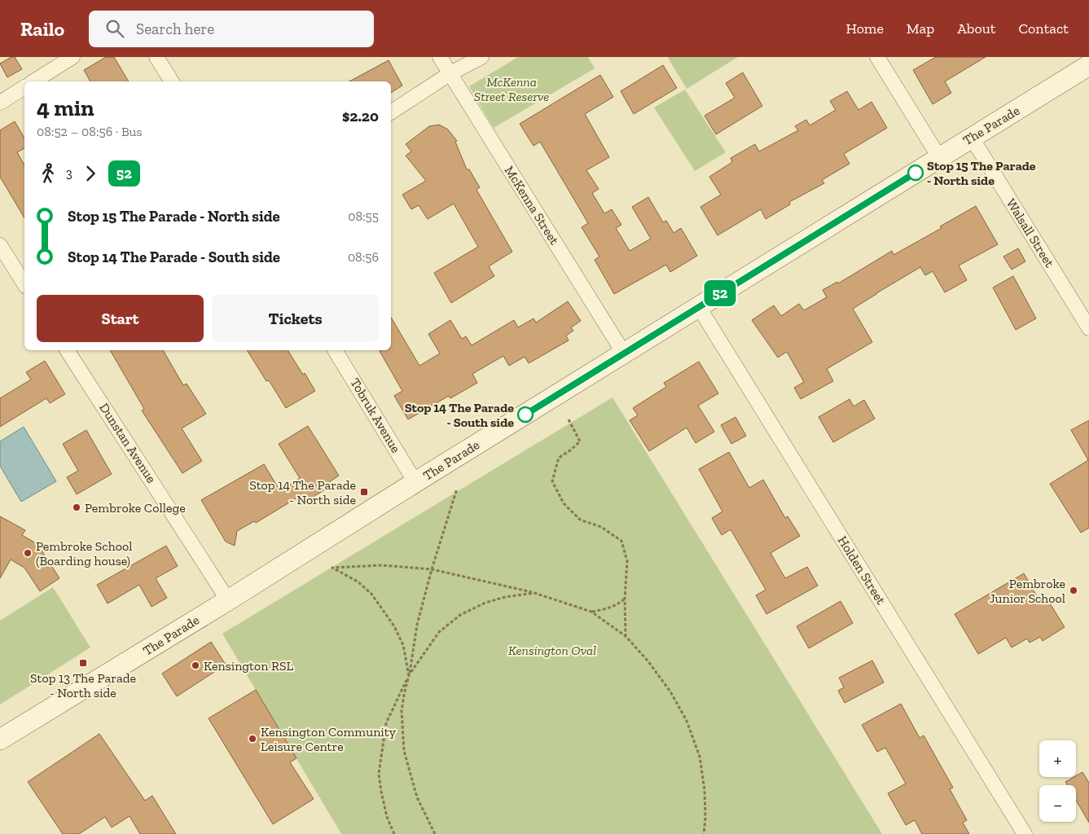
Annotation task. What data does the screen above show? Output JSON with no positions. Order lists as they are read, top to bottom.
{
  "streets": {
    "main road": ["The Parade"],
    "street": [
      "McKenna Street",
      "Walsall Street",
      "Tobruk Avenue",
      "Dunstan Avenue",
      "Holden Street"
    ]
  },
  "crossings": [
    ["The Parade", "McKenna Street"],
    ["The Parade", "Walsall Street"],
    ["The Parade", "Tobruk Avenue"],
    ["The Parade", "Dunstan Avenue"],
    ["The Parade", "Holden Street"]
  ],
  "parks": ["McKenna Street Reserve", "Kensington Oval"],
  "places": {
    "other": [
      "Stop 15 The Parade - North side",
      "Stop 14 The Parade - South side",
      "Pembroke College",
      "Pembroke School (Boarding house)",
      "Pembroke Junior School",
      "Kensington RSL",
      "Kensington Community Leisure Centre"
    ],
    "transit": ["Stop 14 The Parade - North side", "Stop 13 The Parade - North side"]
  },
  "lines": ["bus line 52"],
  "page": {
    "header": "Railo",
    "search": "Search here",
    "nav": [
      "Home",
      "Map",
      "About",
      "Contact"
    ],
    "on_map": "52",
    "heading": ["4 min", "08:52 – 08:56 · Bus", "$2.20"],
    "legs": ["3", "52"],
    "list": [
      {
        "name": "Stop 15 The Parade - North side",
        "value": "08:55"
      },
      {
        "name": "Stop 14 The Parade - South side",
        "value": "08:56"
      }
    ],
    "buttons": ["Start", "Tickets"],
    "map_buttons": ["+", "−"]
  }
}
